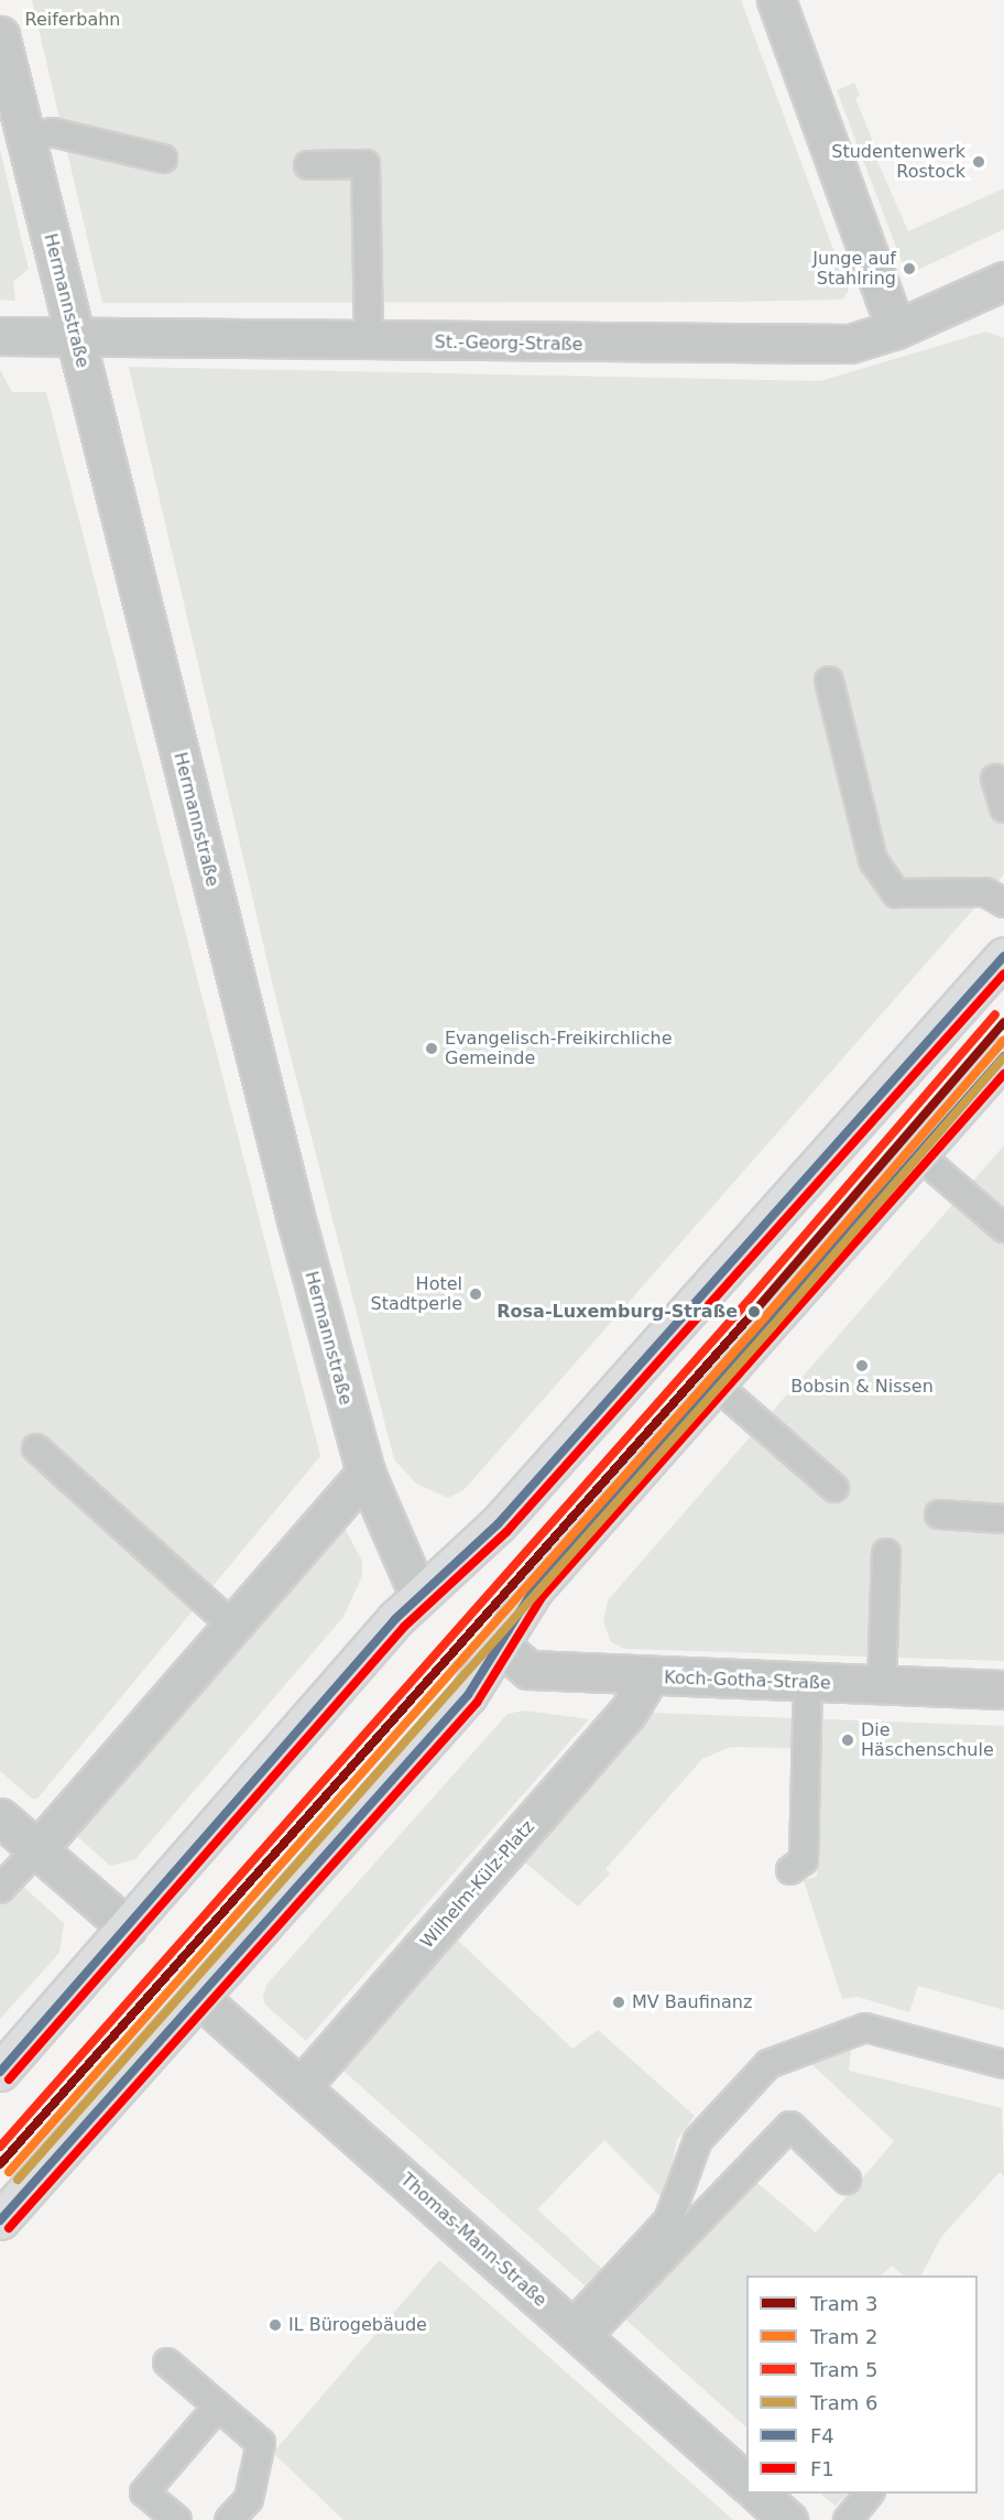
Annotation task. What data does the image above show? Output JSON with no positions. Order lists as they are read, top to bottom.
{
  "streets": {
    "street": [
      "Hermannstraße",
      "St.-Georg-Straße",
      "Koch-Gotha-Straße",
      "Wilhelm-Külz-Platz",
      "Thomas-Mann-Straße"
    ]
  },
  "crossings": [
    ["Hermannstraße", "St.-Georg-Straße"],
    ["Koch-Gotha-Straße", "Wilhelm-Külz-Platz"],
    ["Wilhelm-Külz-Platz", "Thomas-Mann-Straße"]
  ],
  "parks": ["Reiferbahn"],
  "places": [
    "Studentenwerk Rostock",
    "Junge auf Stahlring",
    "Evangelisch-Freikirchliche Gemeinde",
    "Hotel Stadtperle",
    "Rosa-Luxemburg-Straße",
    "Bobsin & Nissen",
    "Die Häschenschule",
    "MV Baufinanz",
    "IL Bürogebäude"
  ],
  "lines": [
    "transit line F4",
    "transit line F1",
    "tram line 5",
    "tram line 3",
    "tram line 2",
    "tram line 6"
  ],
  "legend": [
    "Tram 3",
    "Tram 2",
    "Tram 5",
    "Tram 6",
    "F4",
    "F1"
  ]
}
